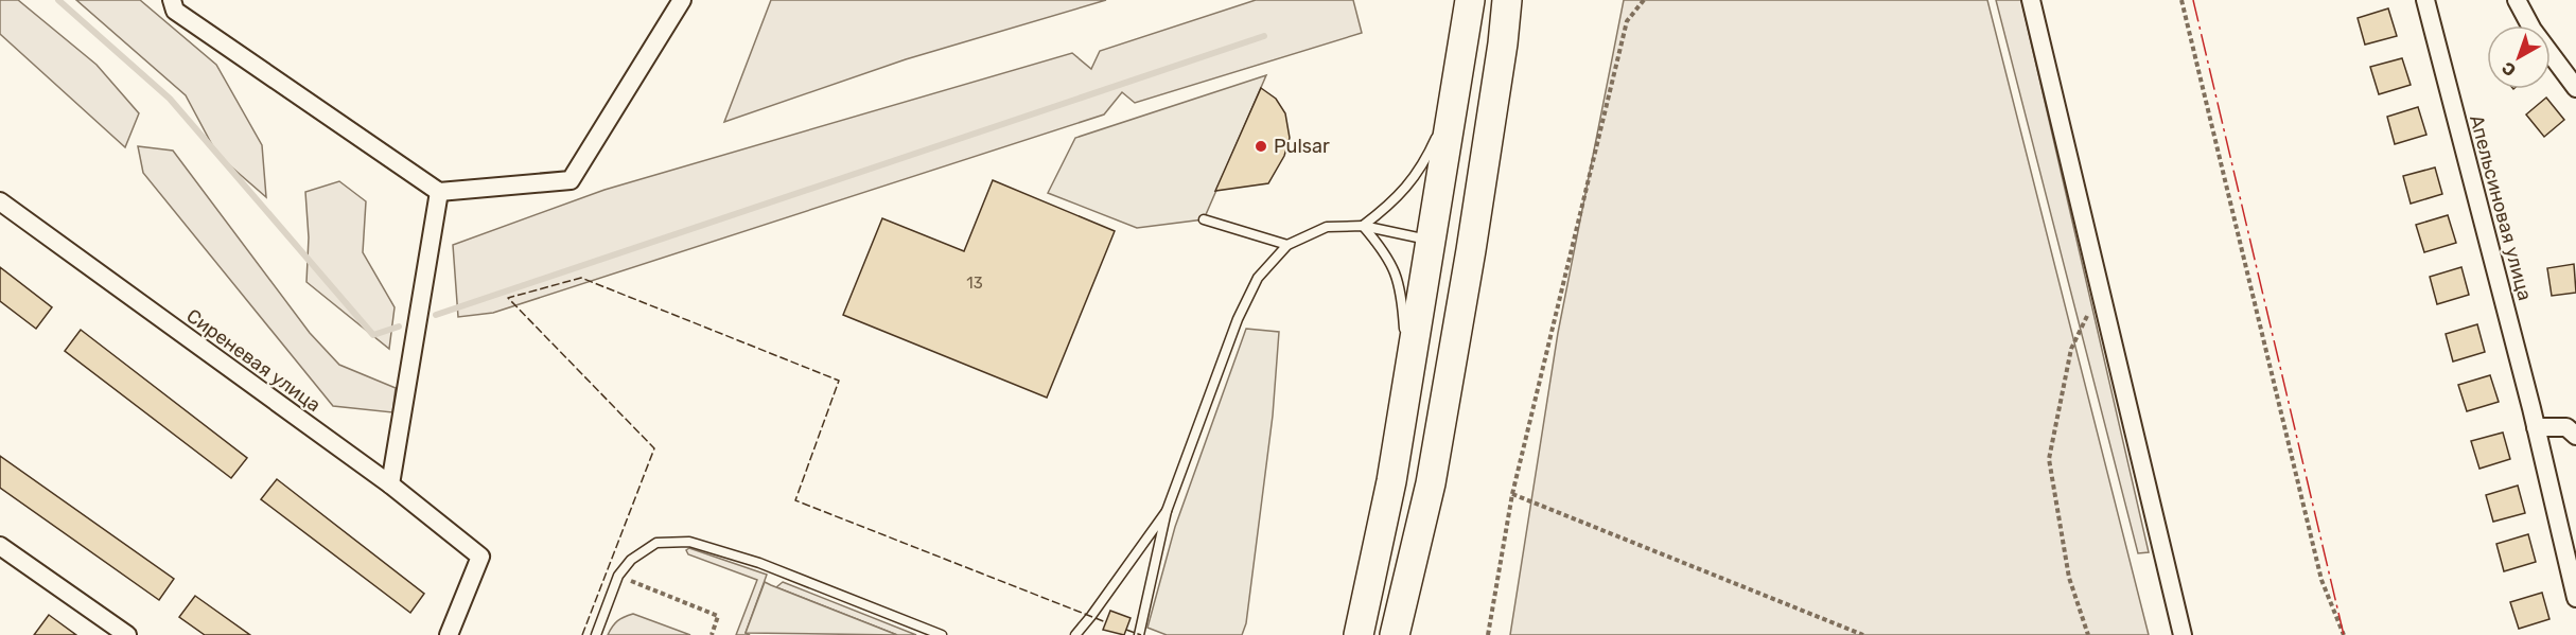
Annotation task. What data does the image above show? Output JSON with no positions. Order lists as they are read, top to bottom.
{
  "streets": {
    "street": ["Апельсиновая улица", "Сиреневая улица"]
  },
  "places": ["Pulsar"],
  "house_numbers": ["13"],
  "north": "bottom left"
}
